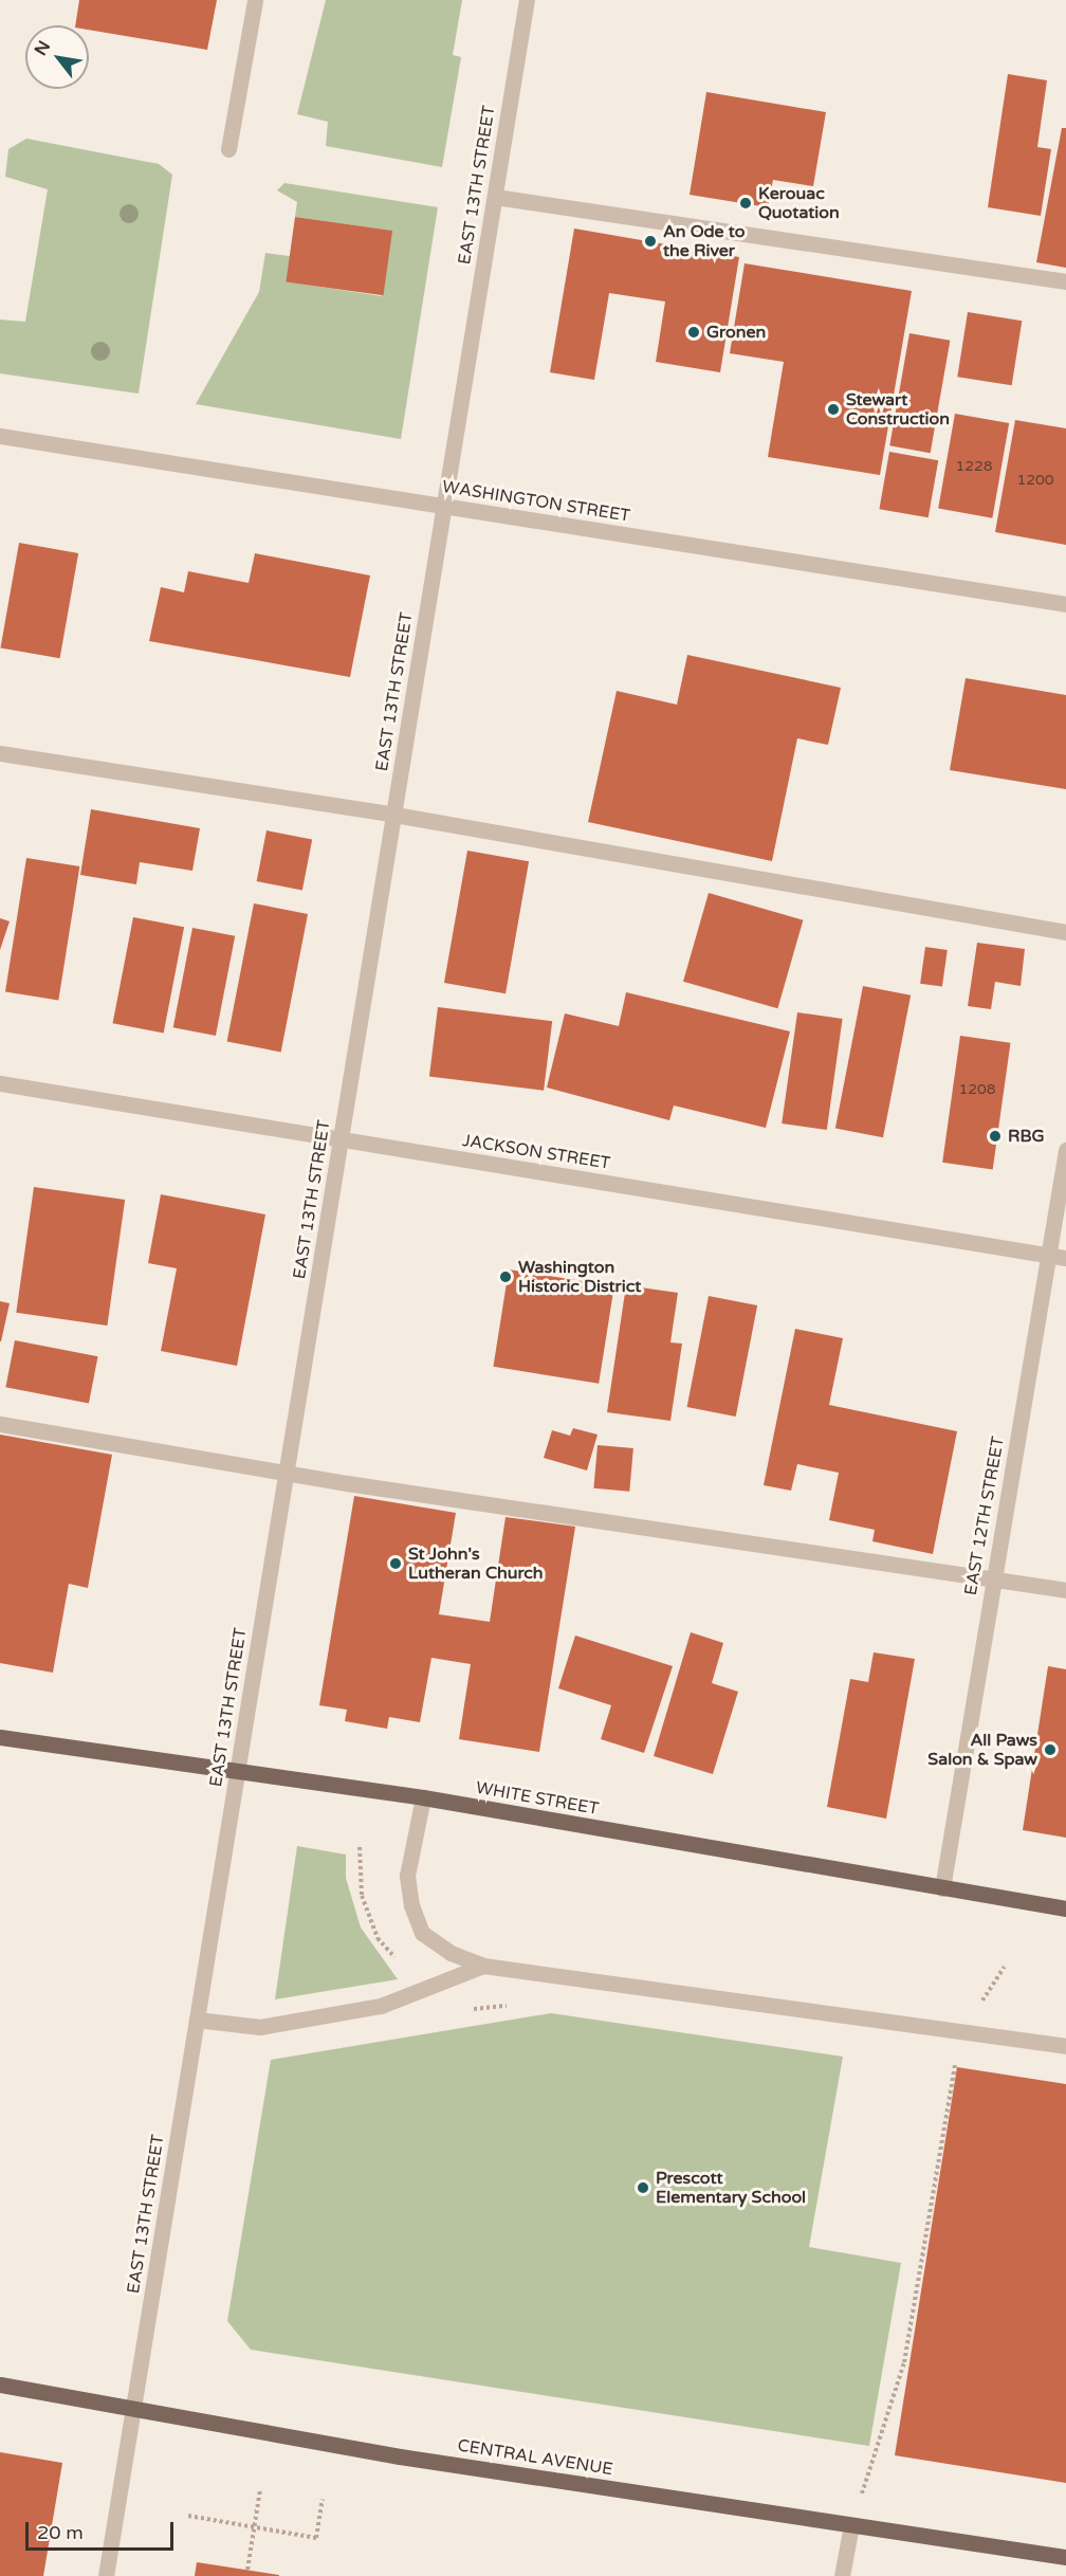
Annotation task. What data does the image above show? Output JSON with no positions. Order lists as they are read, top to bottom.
{
  "streets": {
    "main road": ["WHITE STREET", "CENTRAL AVENUE"],
    "street": [
      "EAST 13TH STREET",
      "WASHINGTON STREET",
      "JACKSON STREET",
      "EAST 12TH STREET"
    ]
  },
  "crossings": [
    ["EAST 13TH STREET", "WASHINGTON STREET"],
    ["EAST 13TH STREET", "JACKSON STREET"],
    ["EAST 13TH STREET", "WHITE STREET"],
    ["EAST 13TH STREET", "CENTRAL AVENUE"],
    ["JACKSON STREET", "EAST 12TH STREET"],
    ["EAST 12TH STREET", "WHITE STREET"]
  ],
  "places": [
    "Kerouac Quotation",
    "An Ode to the River",
    "Gronen",
    "Stewart Construction",
    "RBG",
    "Washington Historic District",
    "St John's Lutheran Church",
    "All Paws Salon & Spaw",
    "Prescott Elementary School"
  ],
  "house_numbers": ["1228", "1200", "1208"],
  "scale_bar": "20 m",
  "north": "top left"
}
